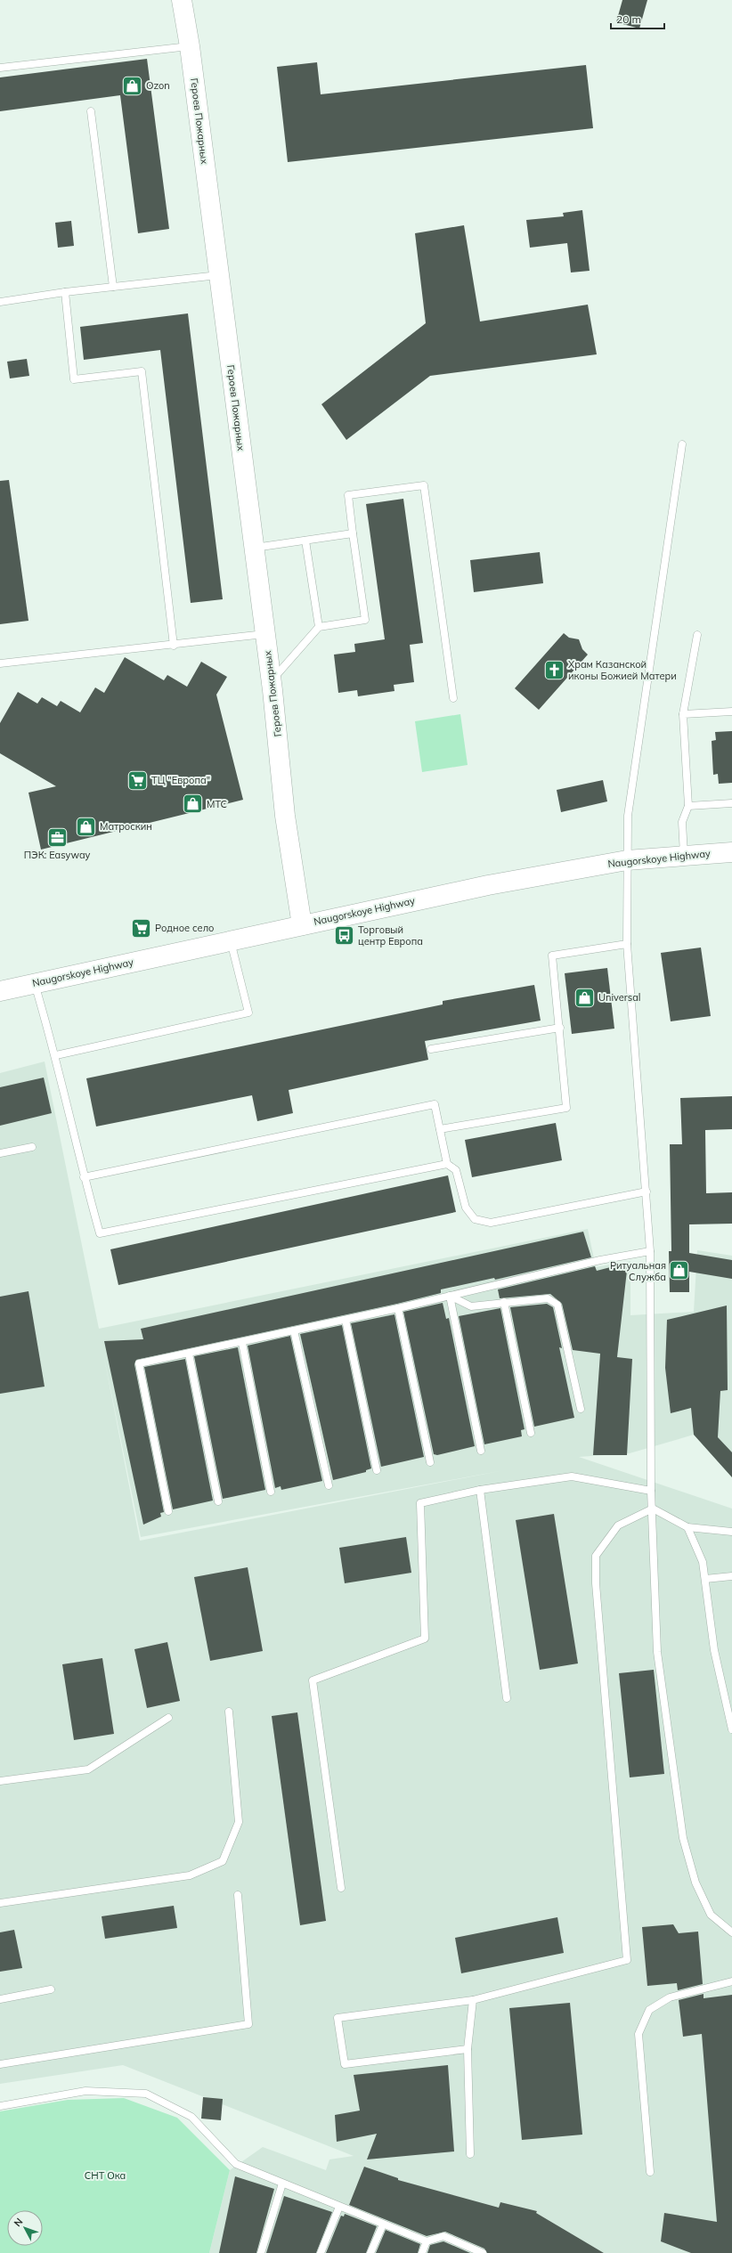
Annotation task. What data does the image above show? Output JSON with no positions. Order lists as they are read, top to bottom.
{
  "streets": {
    "main road": ["Героев Пожарных", "Naugorskoye Highway"]
  },
  "crossings": [
    ["Героев Пожарных", "Naugorskoye Highway"]
  ],
  "parks": ["СНТ Ока"],
  "places": {
    "shop": [
      "Ozon",
      "МТС",
      "Матроскин",
      "Universal",
      "Ритуальная Служба"
    ],
    "church": ["Храм Казанской иконы Божией Матери"],
    "supermarket": ["ТЦ \"Европа\"", "Родное село"],
    "office": ["ПЭК: Easyway"],
    "bus stop": ["Торговый центр Европа"]
  },
  "scale_bar": "20 m",
  "north": "top left"
}
